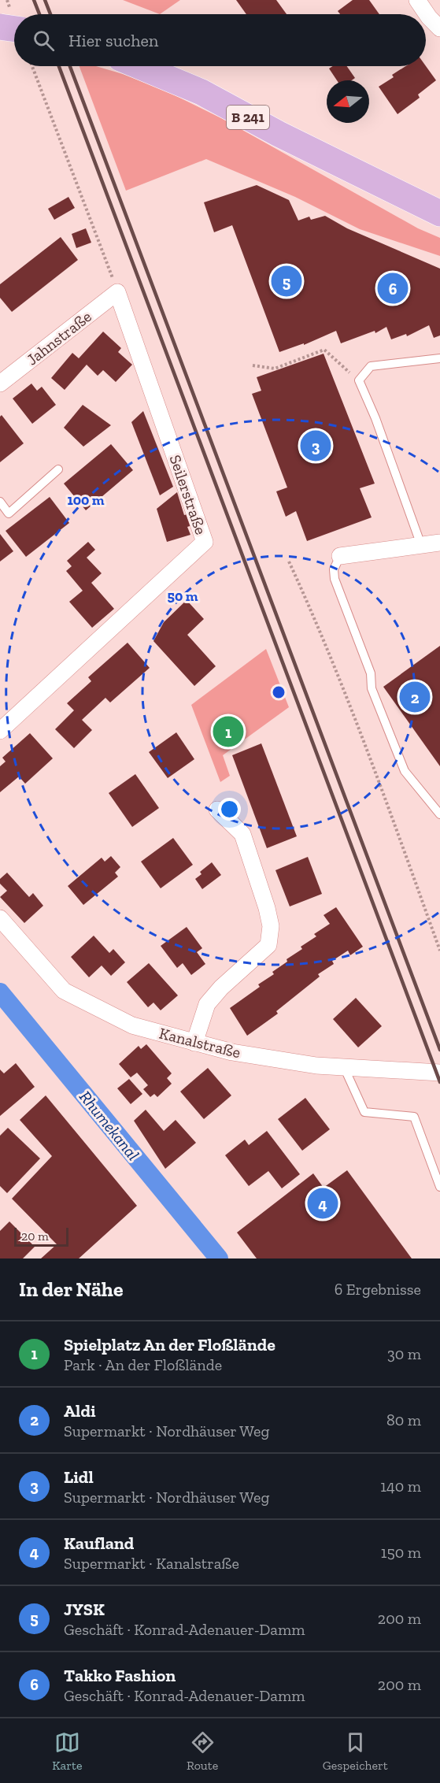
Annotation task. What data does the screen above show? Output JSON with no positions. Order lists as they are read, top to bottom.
{
  "streets": {
    "main road": ["B 241"],
    "street": ["Jahnstraße", "Seilerstraße", "Kanalstraße"]
  },
  "crossings": [
    ["Jahnstraße", "Seilerstraße"]
  ],
  "water": ["Rhumekanal"],
  "scale_bar": "20 m",
  "north": "left",
  "page": {
    "search": "Hier suchen",
    "pins": [
      "5",
      "6",
      "3",
      "2",
      "1",
      "4"
    ],
    "scale": "20 m",
    "heading": ["In der Nähe", "6 Ergebnisse"],
    "list": [
      {
        "mark": "1",
        "name": "Spielplatz An der Floßlände",
        "note": "Park · An der Floßlände",
        "value": "30 m"
      },
      {
        "mark": "2",
        "name": "Aldi",
        "note": "Supermarkt · Nordhäuser Weg",
        "value": "80 m"
      },
      {
        "mark": "3",
        "name": "Lidl",
        "note": "Supermarkt · Nordhäuser Weg",
        "value": "140 m"
      },
      {
        "mark": "4",
        "name": "Kaufland",
        "note": "Supermarkt · Kanalstraße",
        "value": "150 m"
      },
      {
        "mark": "5",
        "name": "JYSK",
        "note": "Geschäft · Konrad-Adenauer-Damm",
        "value": "200 m"
      },
      {
        "mark": "6",
        "name": "Takko Fashion",
        "note": "Geschäft · Konrad-Adenauer-Damm",
        "value": "200 m"
      }
    ],
    "nav": ["Karte", "Route", "Gespeichert"]
  },
  "rings": ["100 m", "50 m"]
}
